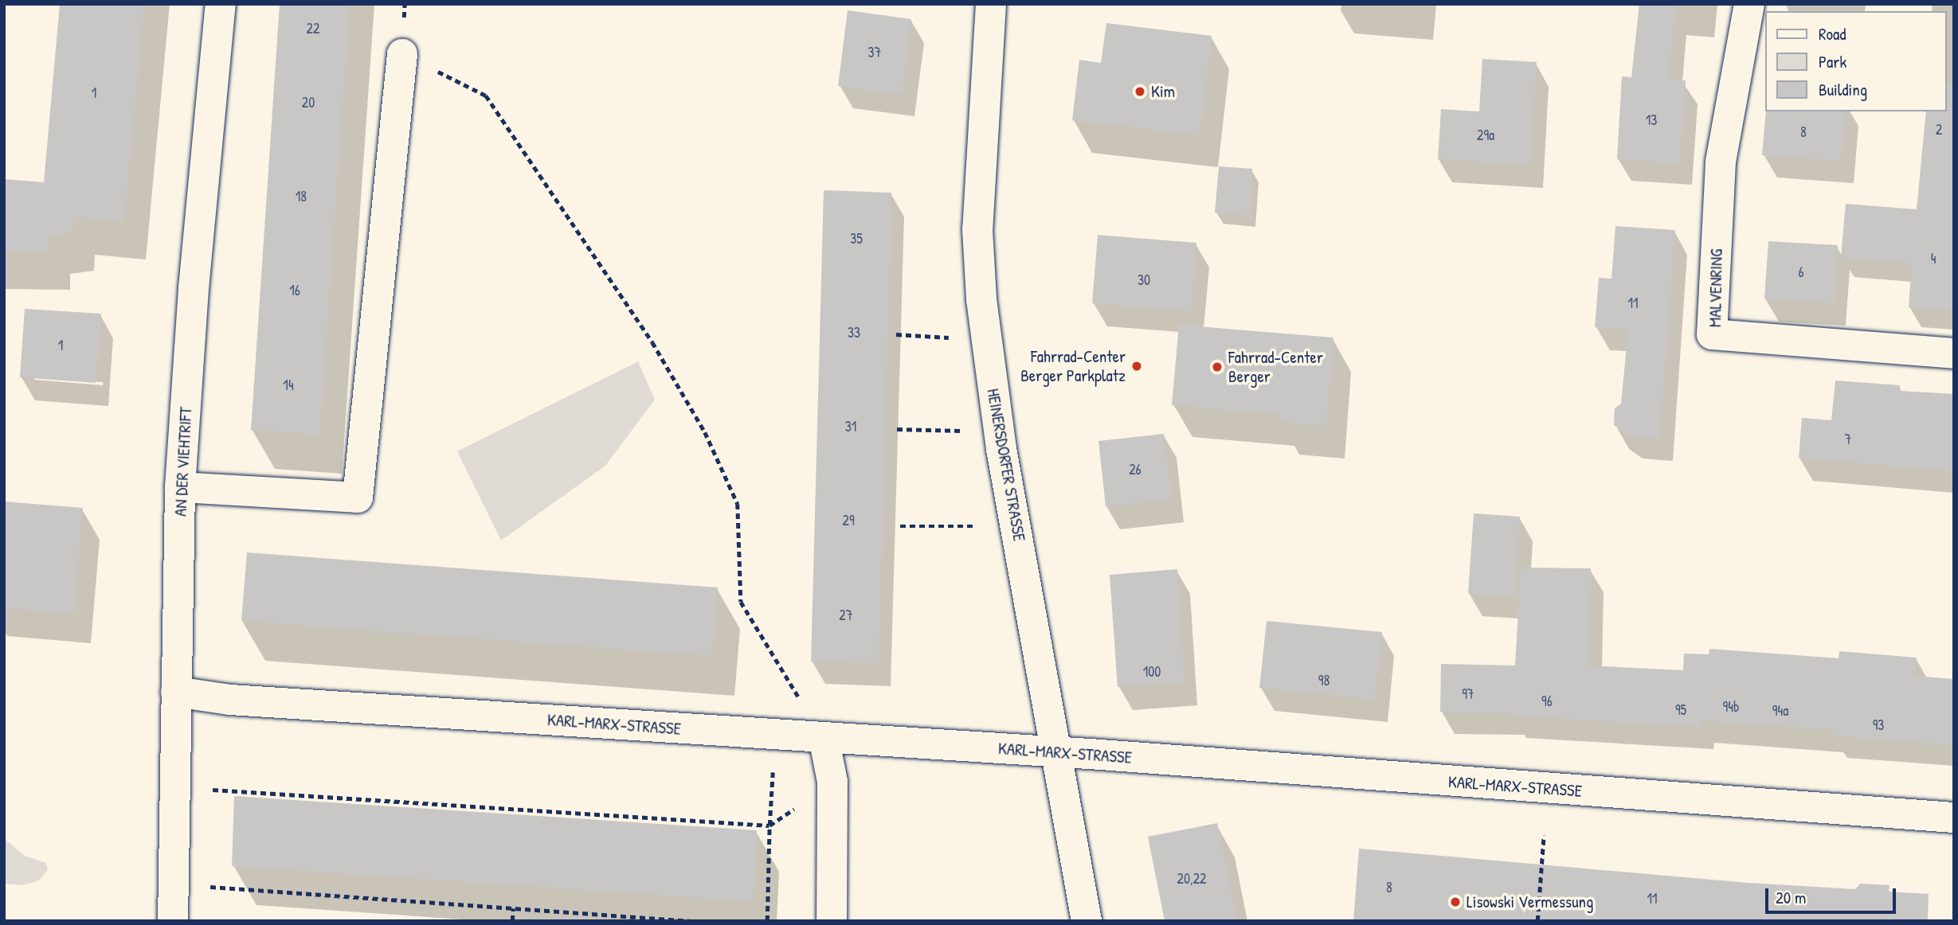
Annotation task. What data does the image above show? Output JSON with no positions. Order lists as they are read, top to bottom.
{
  "streets": {
    "street": [
      "MALVENRING",
      "AN DER VIEHTRIFT",
      "HEINERSDORFER STRASSE",
      "KARL-MARX-STRASSE"
    ]
  },
  "crossings": [
    ["AN DER VIEHTRIFT", "KARL-MARX-STRASSE"],
    ["HEINERSDORFER STRASSE", "KARL-MARX-STRASSE"]
  ],
  "places": [
    "Kim",
    "Fahrrad-Center Berger Parkplatz",
    "Fahrrad-Center Berger",
    "Lisowski Vermessung"
  ],
  "house_numbers": [
    "22",
    "37",
    "1",
    "20",
    "13",
    "2",
    "8",
    "29a",
    "18",
    "35",
    "4",
    "6",
    "30",
    "16",
    "11",
    "33",
    "1",
    "14",
    "31",
    "7",
    "26",
    "29",
    "27",
    "100",
    "98",
    "97",
    "96",
    "94b",
    "95",
    "94a",
    "93",
    "20,22",
    "8",
    "11"
  ],
  "legend": ["Road", "Park", "Building"],
  "scale_bar": "20 m"
}
